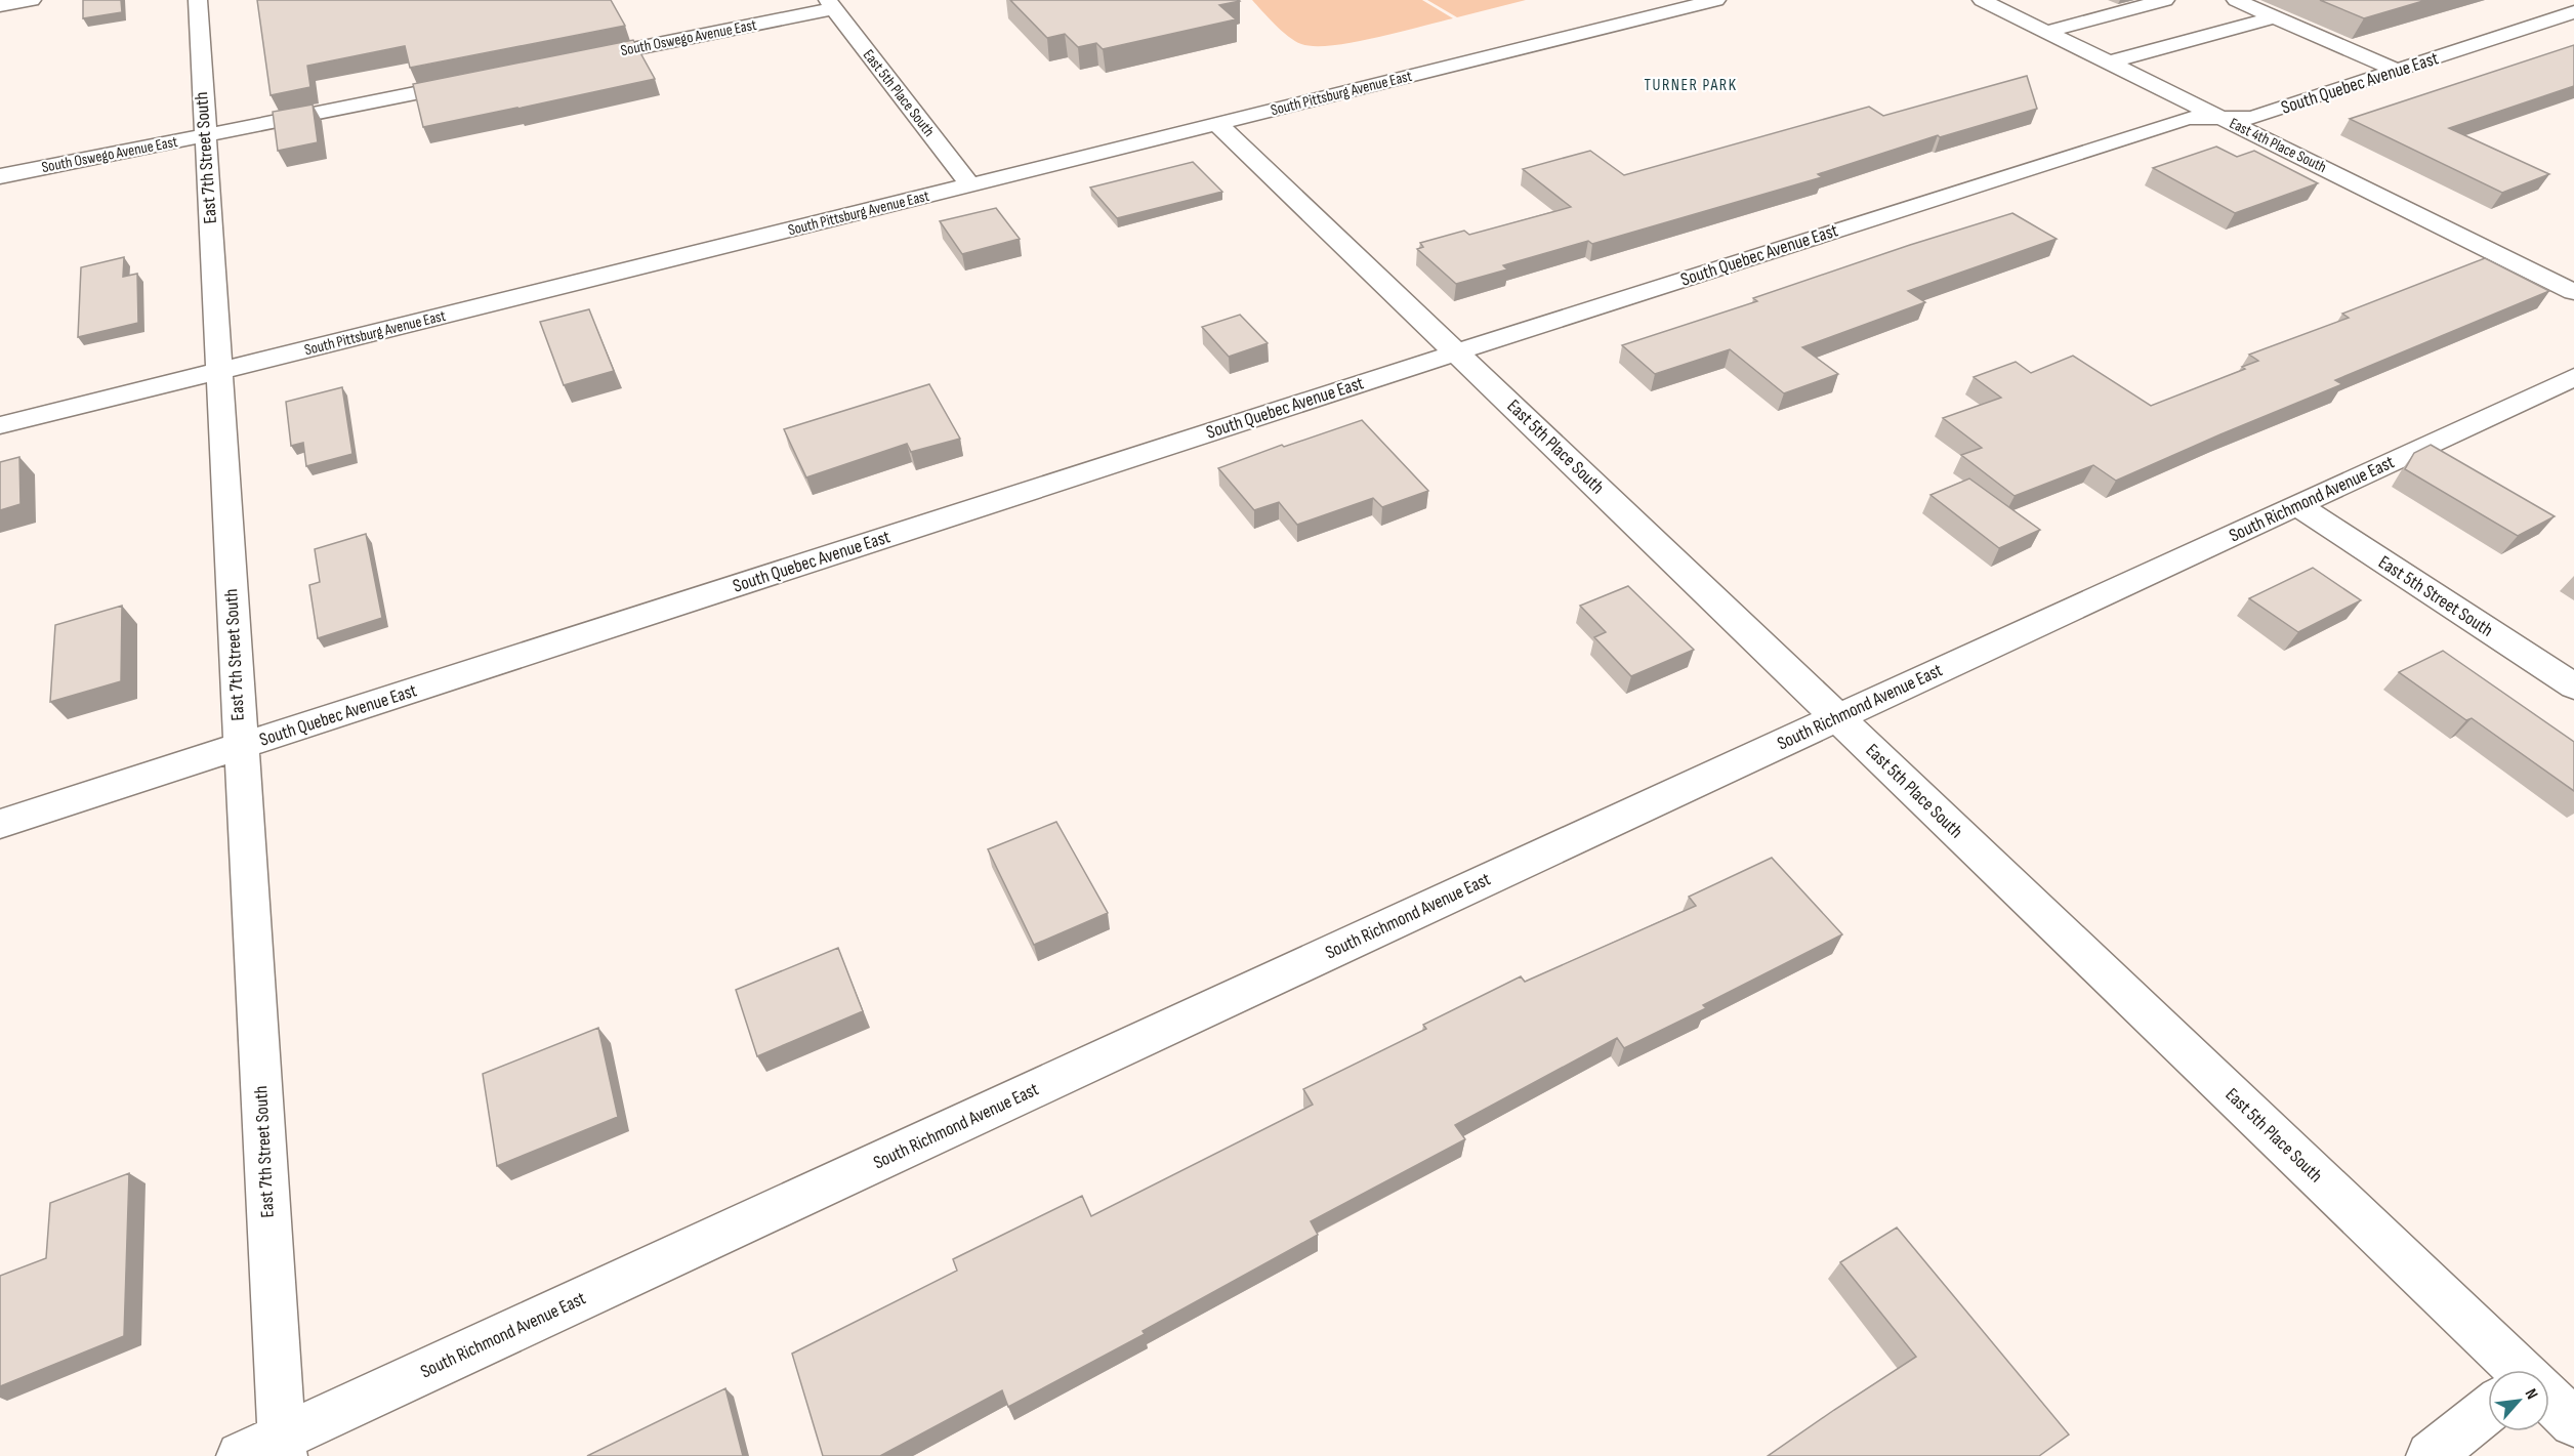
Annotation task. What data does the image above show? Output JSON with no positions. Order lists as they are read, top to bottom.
{
  "streets": {
    "street": [
      "South Oswego Avenue East",
      "South Quebec Avenue East",
      "East 5th Place South",
      "South Pittsburg Avenue East",
      "East 4th Place South",
      "East 7th Street South",
      "South Richmond Avenue East",
      "East 5th Street South"
    ]
  },
  "crossings": [
    ["South Oswego Avenue East", "East 5th Place South"],
    ["South Oswego Avenue East", "East 7th Street South"],
    ["South Quebec Avenue East", "East 5th Place South"],
    ["South Quebec Avenue East", "East 4th Place South"],
    ["South Quebec Avenue East", "East 7th Street South"],
    ["East 5th Place South", "South Pittsburg Avenue East"],
    ["East 5th Place South", "South Richmond Avenue East"],
    ["South Pittsburg Avenue East", "East 7th Street South"],
    ["East 7th Street South", "South Richmond Avenue East"],
    ["South Richmond Avenue East", "East 5th Street South"]
  ],
  "districts": ["TURNER PARK"],
  "north": "top right"
}
